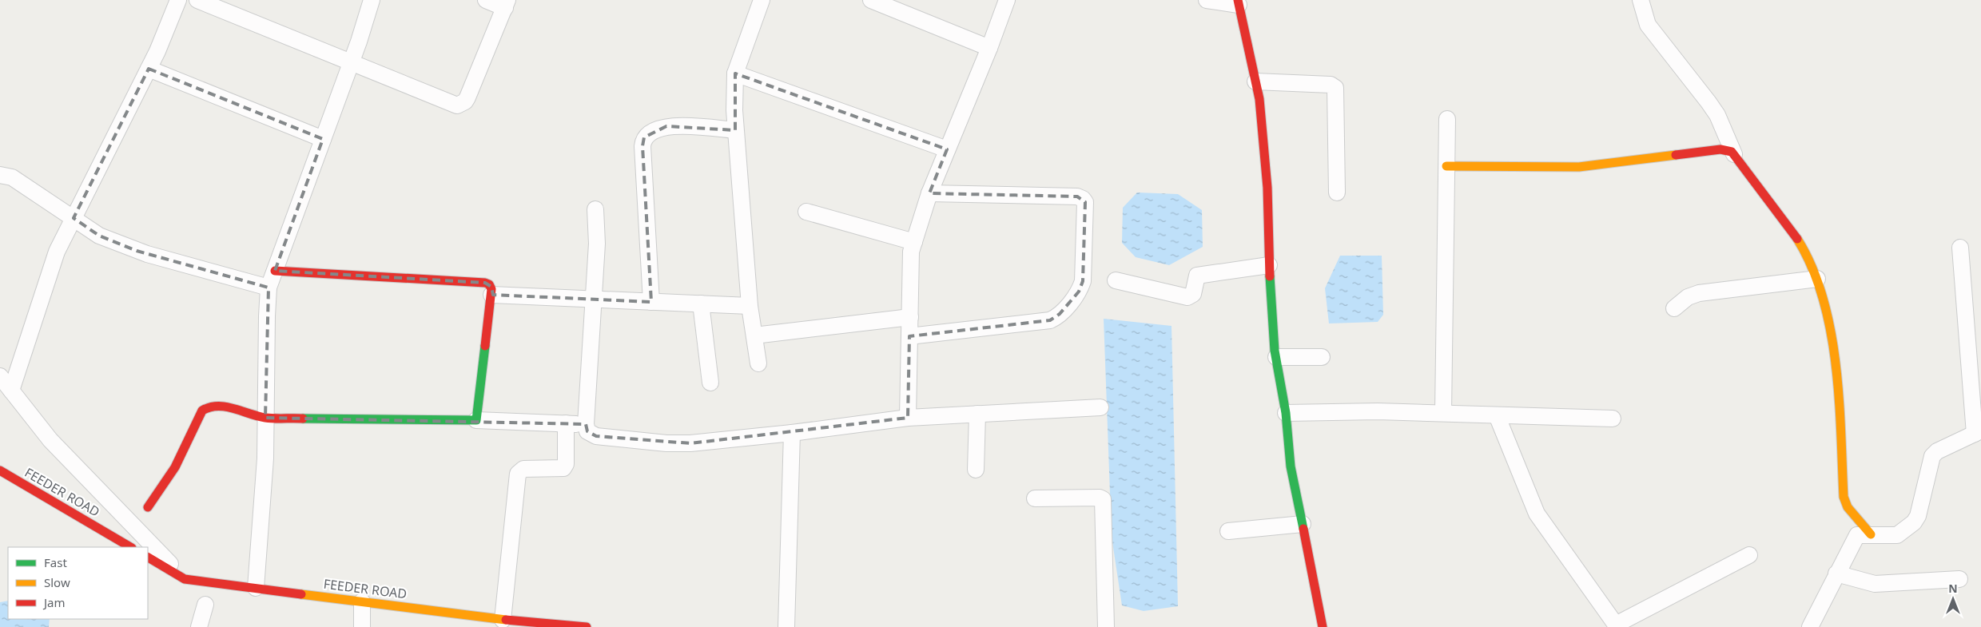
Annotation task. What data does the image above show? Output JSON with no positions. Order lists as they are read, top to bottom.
{
  "streets": {
    "street": ["FEEDER ROAD"]
  },
  "legend": ["Fast", "Slow", "Jam"],
  "north": "top"
}
